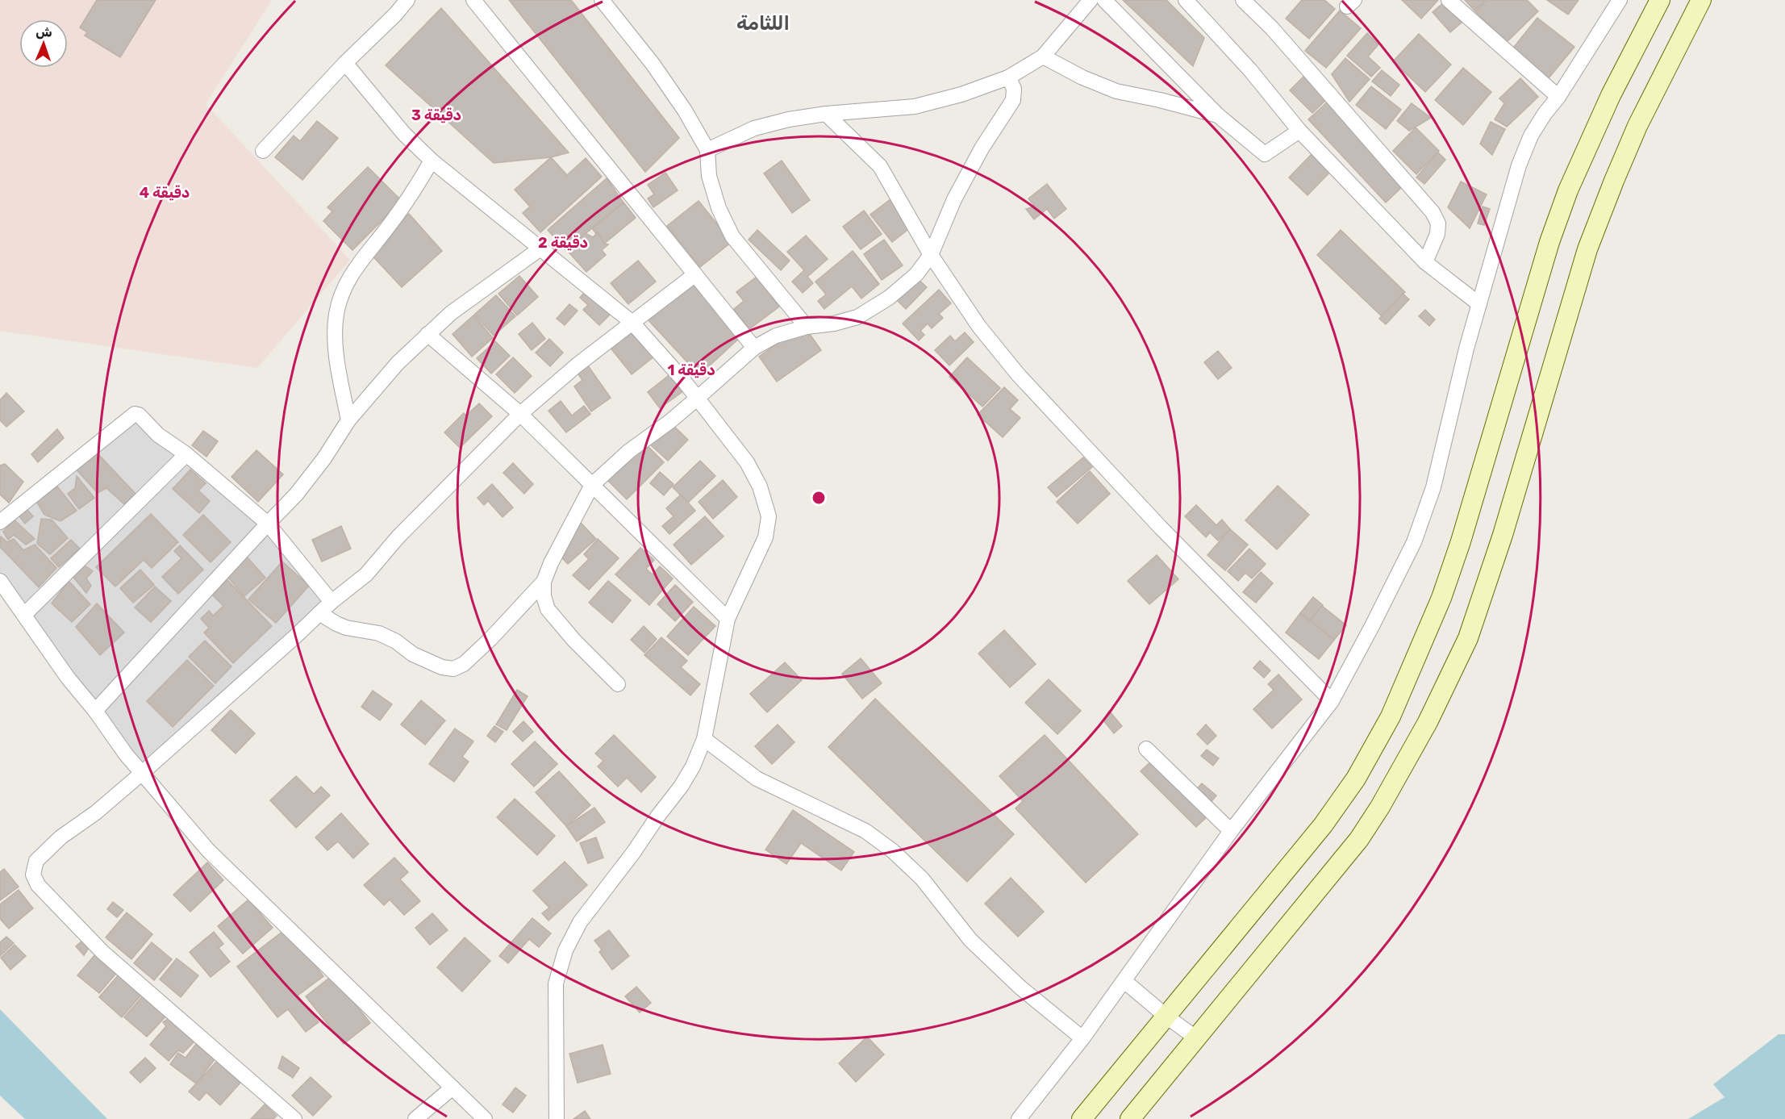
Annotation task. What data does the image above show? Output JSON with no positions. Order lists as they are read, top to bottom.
{
  "districts": ["اللثامة"],
  "north": "top",
  "rings": [
    "3 دقيقة",
    "4 دقيقة",
    "2 دقيقة",
    "1 دقيقة"
  ]
}
